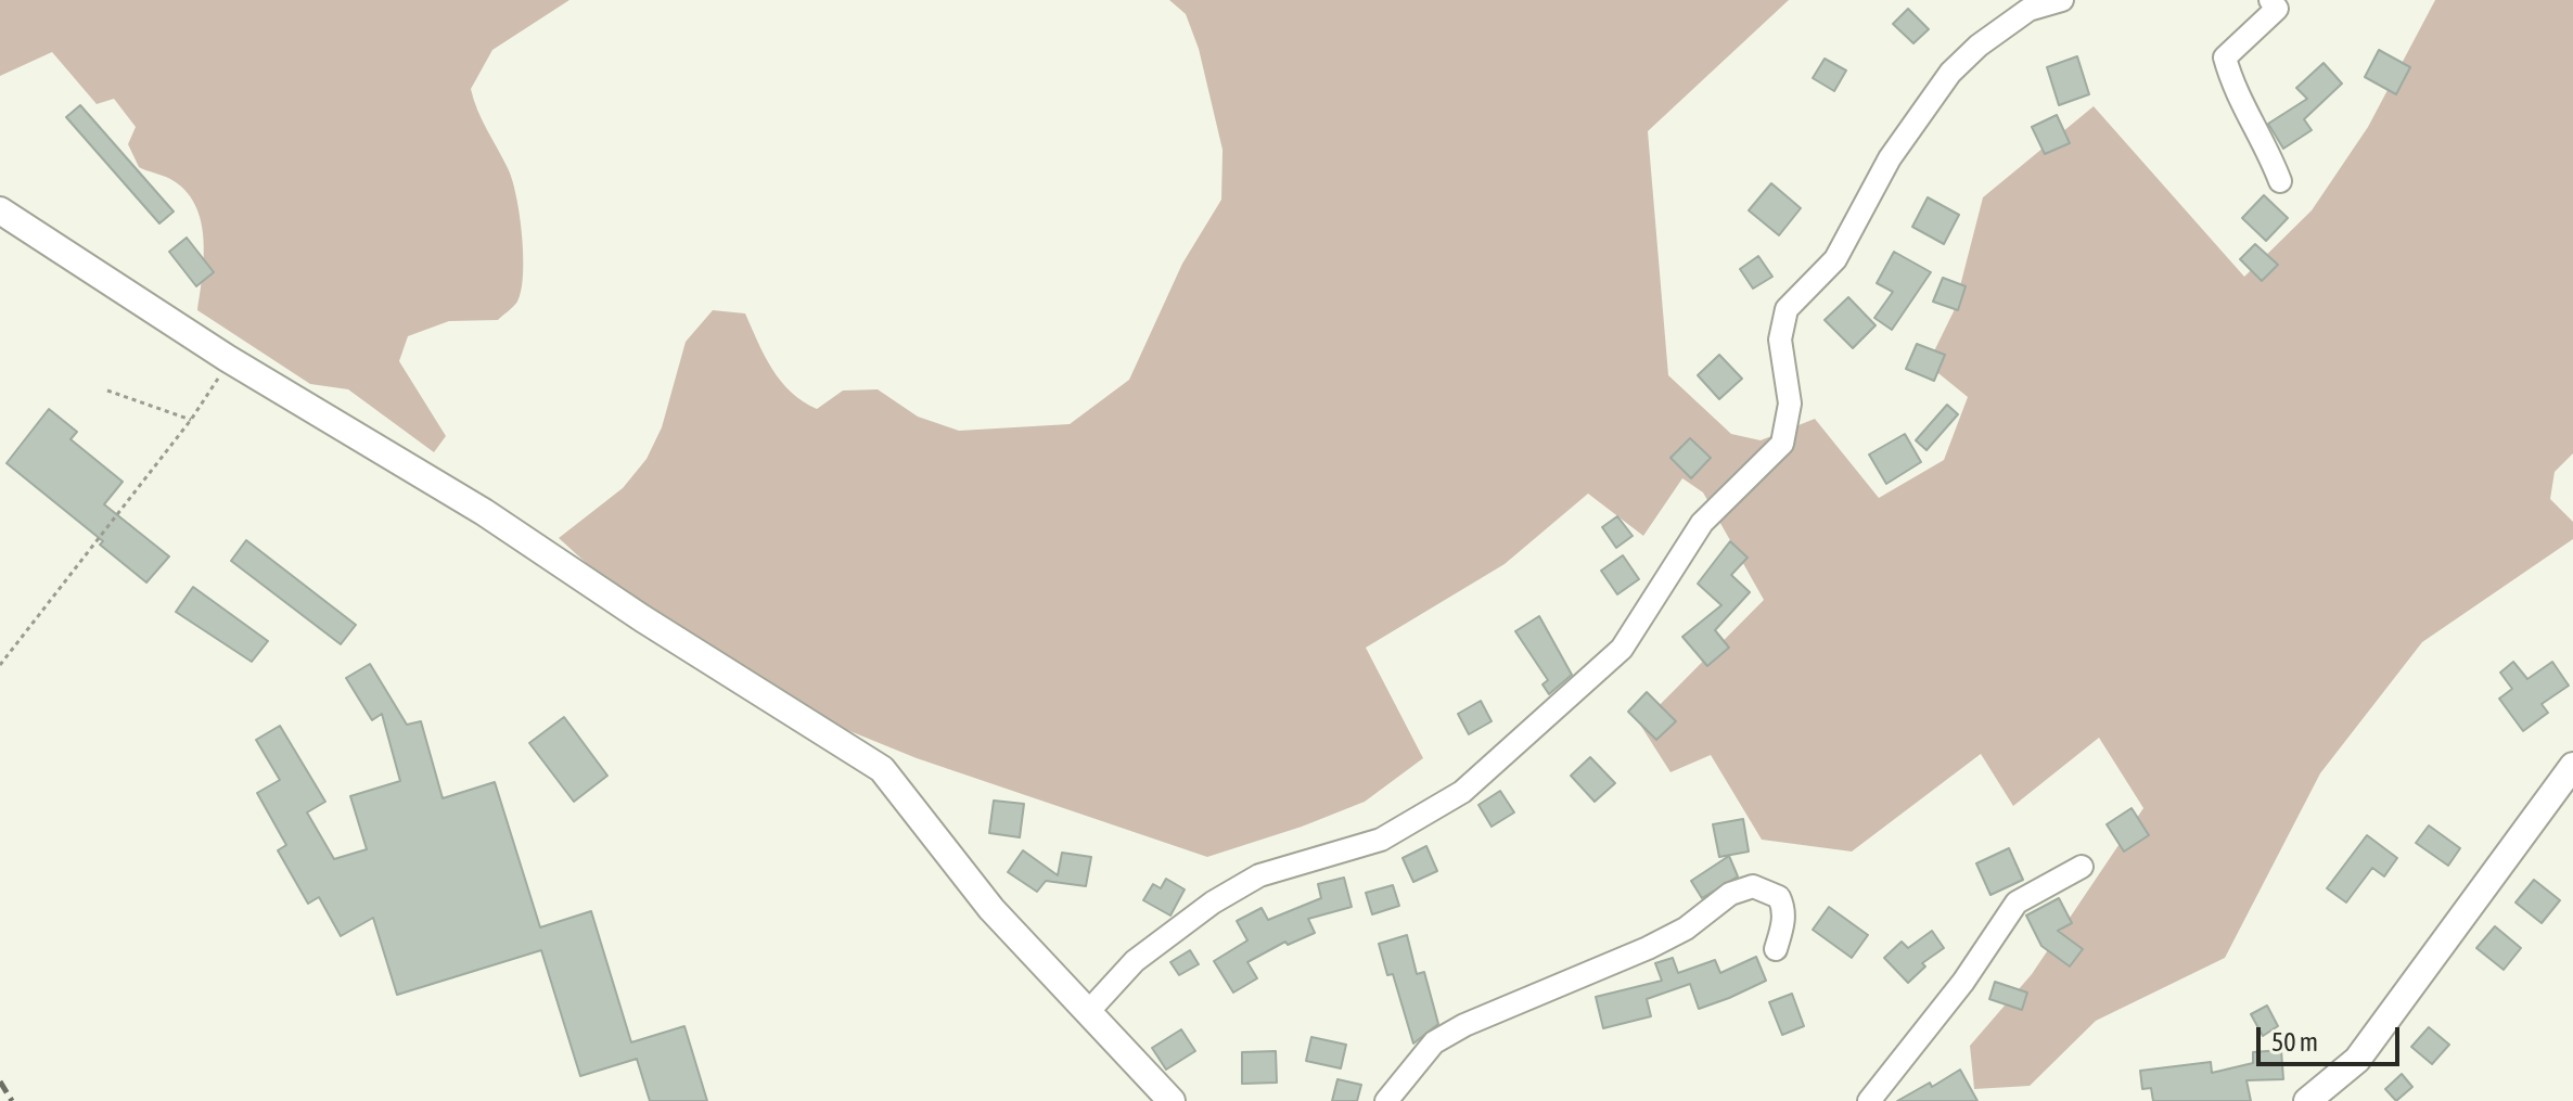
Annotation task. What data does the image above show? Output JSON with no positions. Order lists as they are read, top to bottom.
{
  "scale_bar": "50 m"
}
